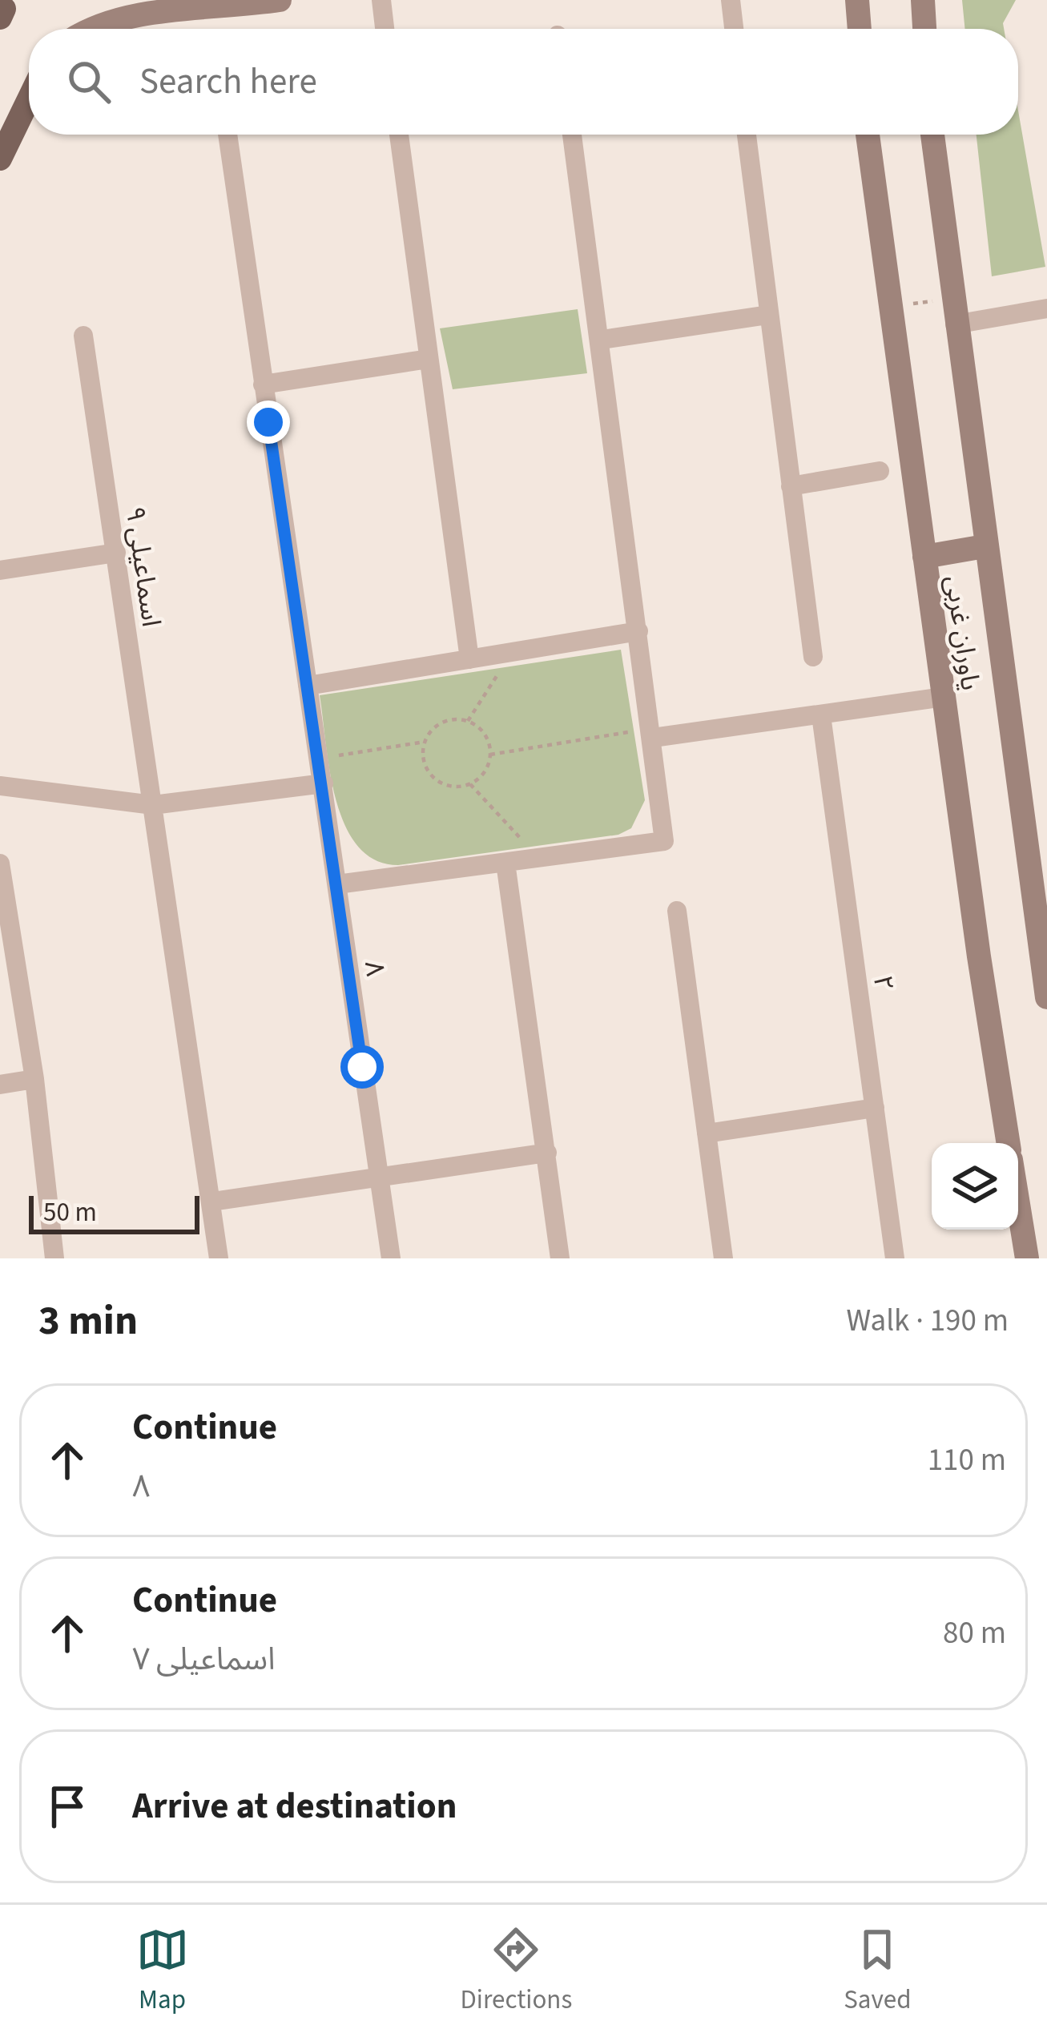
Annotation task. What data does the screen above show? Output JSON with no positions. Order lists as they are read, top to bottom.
{
  "streets": {
    "main road": ["یاوران غربی"],
    "street": ["اسماعیلی ۹", "۸", "۲"]
  },
  "scale_bar": "50 m",
  "page": {
    "search": "Search here",
    "scale": "50 m",
    "heading": ["3 min", "Walk · 190 m"],
    "list": [
      ["Continue", "۸", "110 m"],
      ["Continue", "اسماعیلی ۷", "80 m"],
      "Arrive at destination"
    ],
    "nav": ["Map", "Directions", "Saved"]
  }
}
